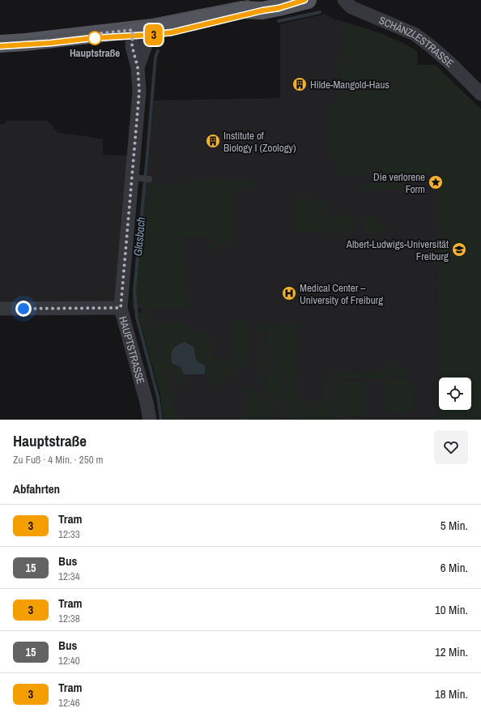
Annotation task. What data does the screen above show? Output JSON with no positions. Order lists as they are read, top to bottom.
{
  "streets": {
    "street": ["SCHÄNZLESTRASSE", "HAUPTSTRASSE"]
  },
  "water": ["Glasbach"],
  "places": {
    "other": ["Hauptstraße"],
    "building": ["Hilde-Mangold-Haus", "Institute of Biology I (Zoology)"],
    "place": ["Die verlorene Form"],
    "school or university": ["Albert-Ludwigs-Universität Freiburg"],
    "hospital": ["Medical Center – University of Freiburg"]
  },
  "lines": ["tram line 3"],
  "page": {
    "on_map": "3",
    "heading": [
      ["Hauptstraße", "Zu Fuß · 4 Min. · 250 m"],
      "Abfahrten"
    ],
    "list": [
      {
        "mark": "3",
        "name": "Tram",
        "note": "12:33",
        "value": "5 Min."
      },
      {
        "mark": "15",
        "name": "Bus",
        "note": "12:34",
        "value": "6 Min."
      },
      {
        "mark": "3",
        "name": "Tram",
        "note": "12:38",
        "value": "10 Min."
      },
      {
        "mark": "15",
        "name": "Bus",
        "note": "12:40",
        "value": "12 Min."
      },
      {
        "mark": "3",
        "name": "Tram",
        "note": "12:46",
        "value": "18 Min."
      }
    ]
  }
}
